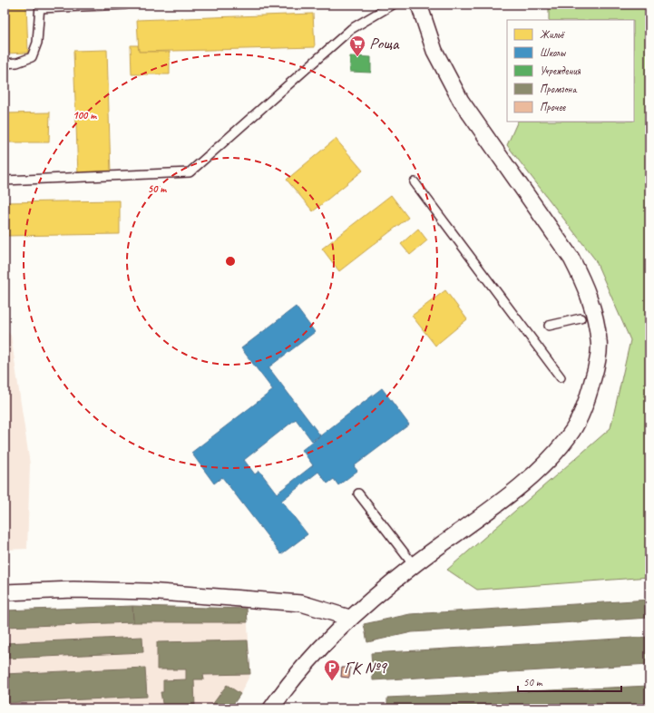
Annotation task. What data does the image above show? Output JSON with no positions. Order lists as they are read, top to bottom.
{
  "places": {
    "supermarket": ["Роща"],
    "parking": ["ГК №9"]
  },
  "legend": [
    "Жильё",
    "Школы",
    "Учреждения",
    "Промзона",
    "Прочее"
  ],
  "scale_bar": "50 m",
  "rings": ["100 m", "50 m"]
}
